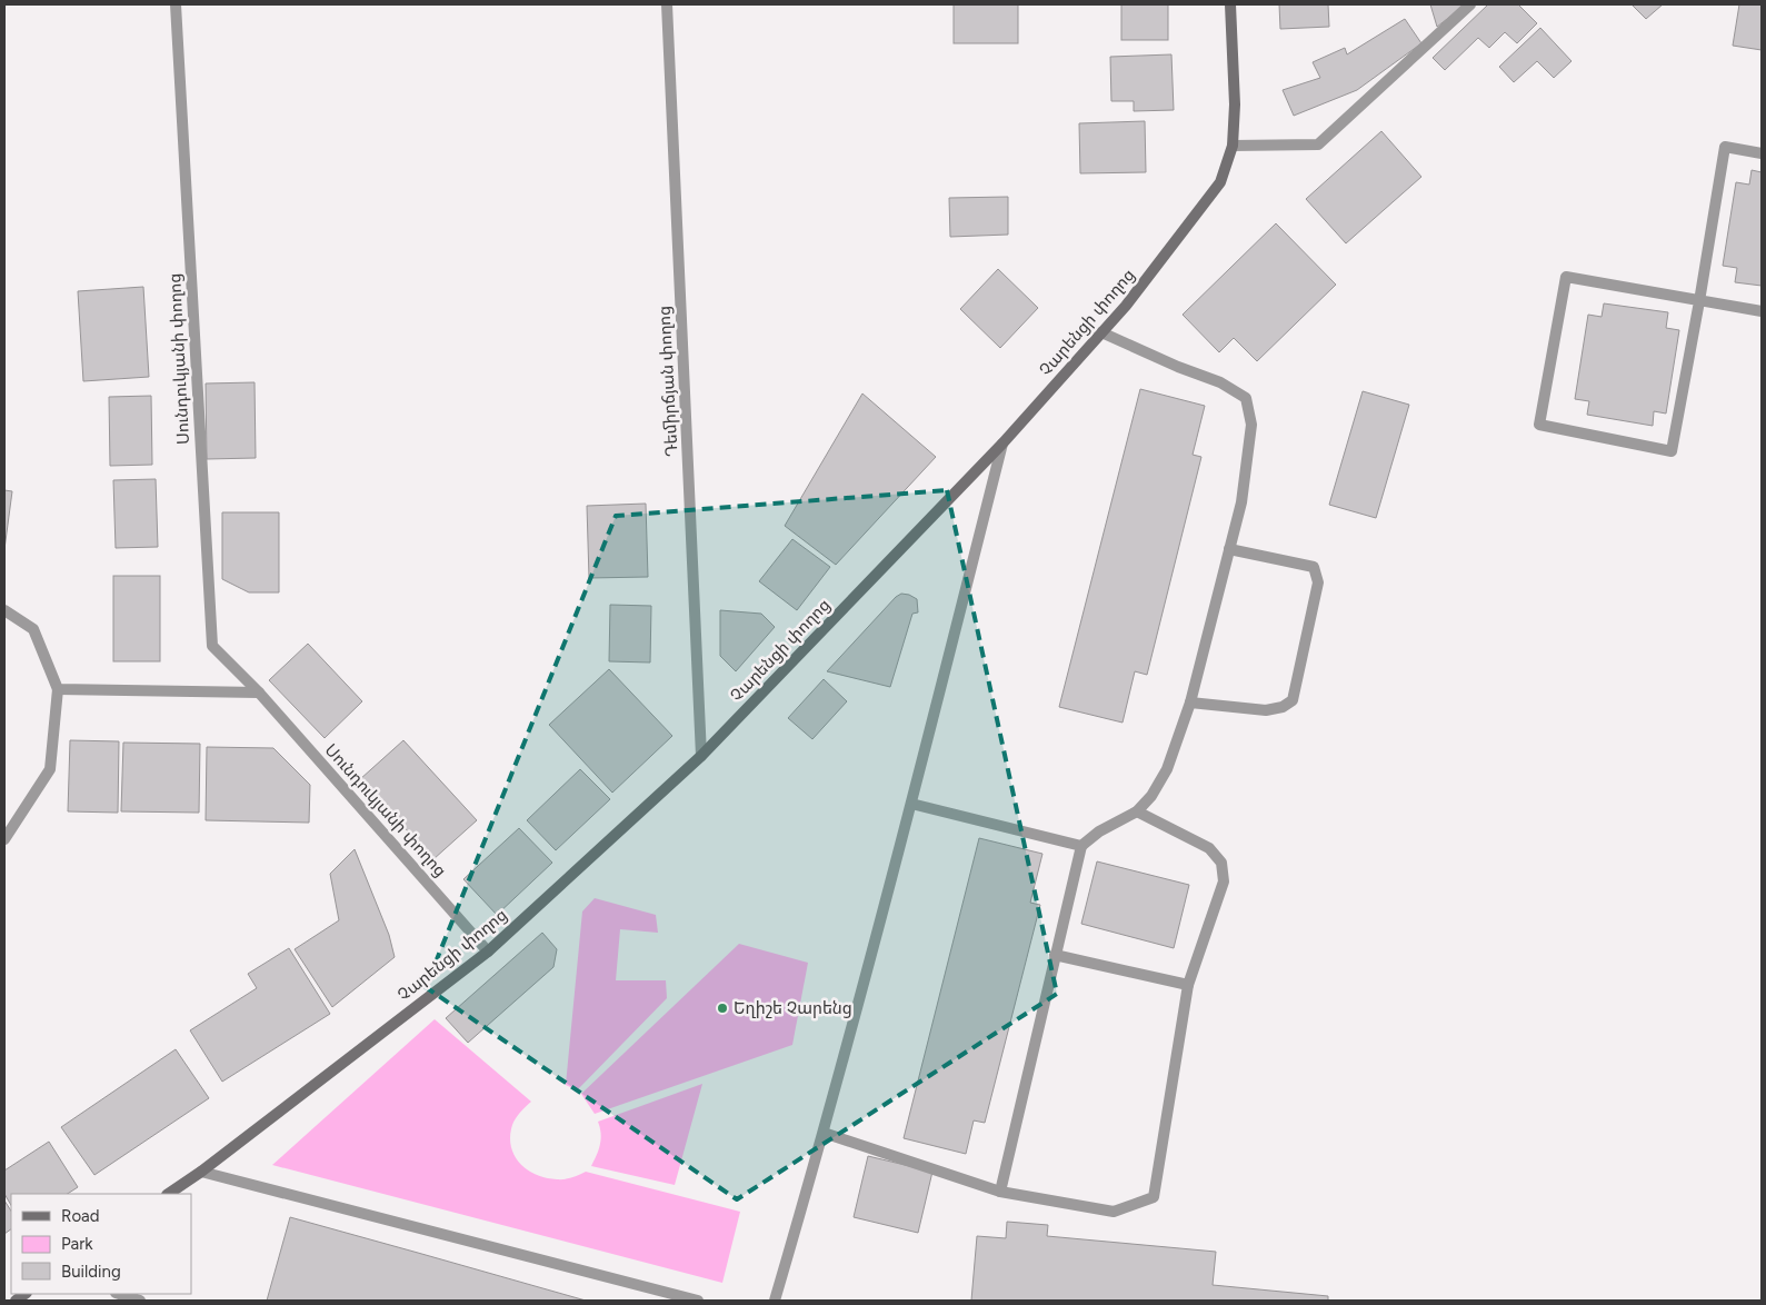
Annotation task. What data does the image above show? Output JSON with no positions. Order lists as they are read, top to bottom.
{
  "streets": {
    "main road": ["Չարենցի փողոց"],
    "street": ["Սունդուկյանի փողոց", "Դեմիրճյան փողոց"]
  },
  "crossings": [
    ["Չարենցի փողոց", "Սունդուկյանի փողոց"],
    ["Չարենցի փողոց", "Դեմիրճյան փողոց"]
  ],
  "places": ["Եղիշե Չարենց"],
  "legend": ["Road", "Park", "Building"]
}
